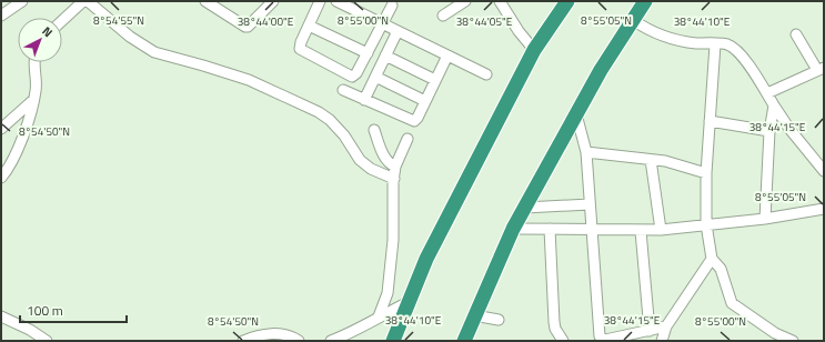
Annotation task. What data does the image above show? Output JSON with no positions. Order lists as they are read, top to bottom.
{
  "scale_bar": "100 m",
  "north": "top right",
  "coordinates": [
    "8°54'55\"N",
    "8°55'00\"N",
    "8°55'05\"N",
    "38°44'00\"E",
    "38°44'05\"E",
    "38°44'10\"E",
    "38°44'15\"E",
    "8°54'50\"N"
  ]
}
